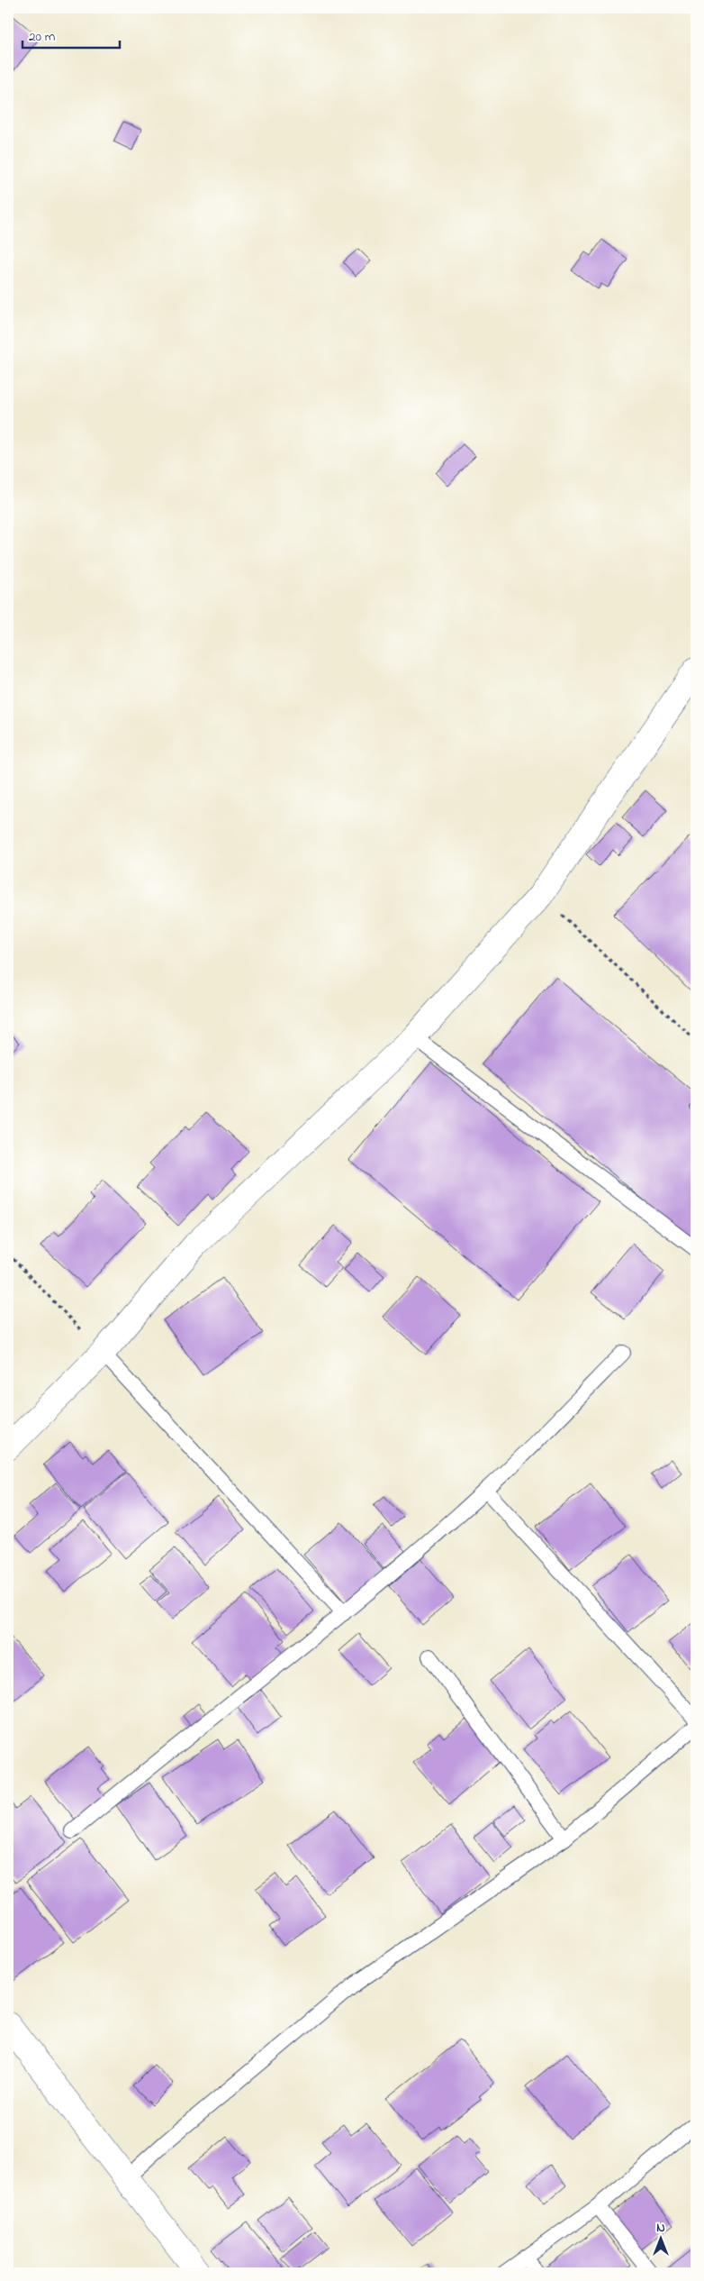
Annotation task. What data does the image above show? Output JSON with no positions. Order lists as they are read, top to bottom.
{
  "scale_bar": "20 m",
  "north": "top"
}
